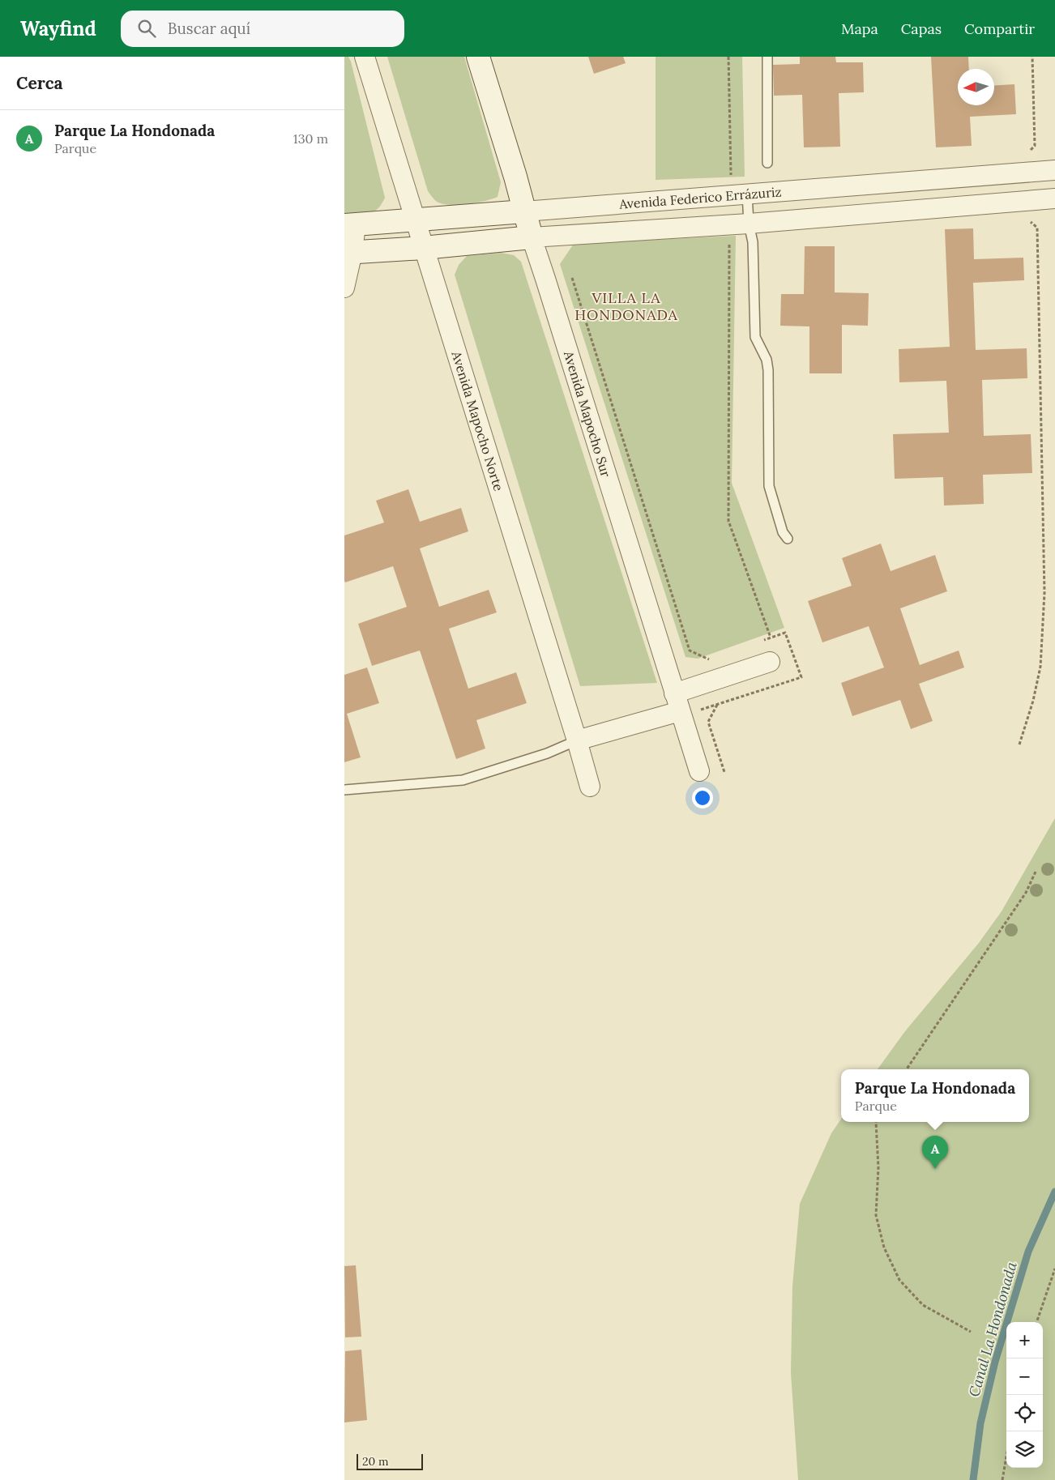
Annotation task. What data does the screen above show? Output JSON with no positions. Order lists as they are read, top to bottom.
{
  "streets": {
    "street": ["Avenida Federico Errázuriz", "Avenida Mapocho Sur", "Avenida Mapocho Norte"]
  },
  "crossings": [
    ["Avenida Federico Errázuriz", "Avenida Mapocho Sur"],
    ["Avenida Federico Errázuriz", "Avenida Mapocho Norte"]
  ],
  "districts": ["VILLA LA HONDONADA"],
  "water": ["Canal La Hondonada"],
  "scale_bar": "20 m",
  "north": "left",
  "page": {
    "header": "Wayfind",
    "search": "Buscar aquí",
    "nav": ["Mapa", "Capas", "Compartir"],
    "heading": "Cerca",
    "list": [
      {
        "mark": "A",
        "name": "Parque La Hondonada",
        "note": "Parque",
        "value": "130 m"
      }
    ],
    "popup": ["Parque La Hondonada", "Parque"],
    "pins": "A",
    "map_buttons": ["+", "−"],
    "scale": "20 m"
  }
}
